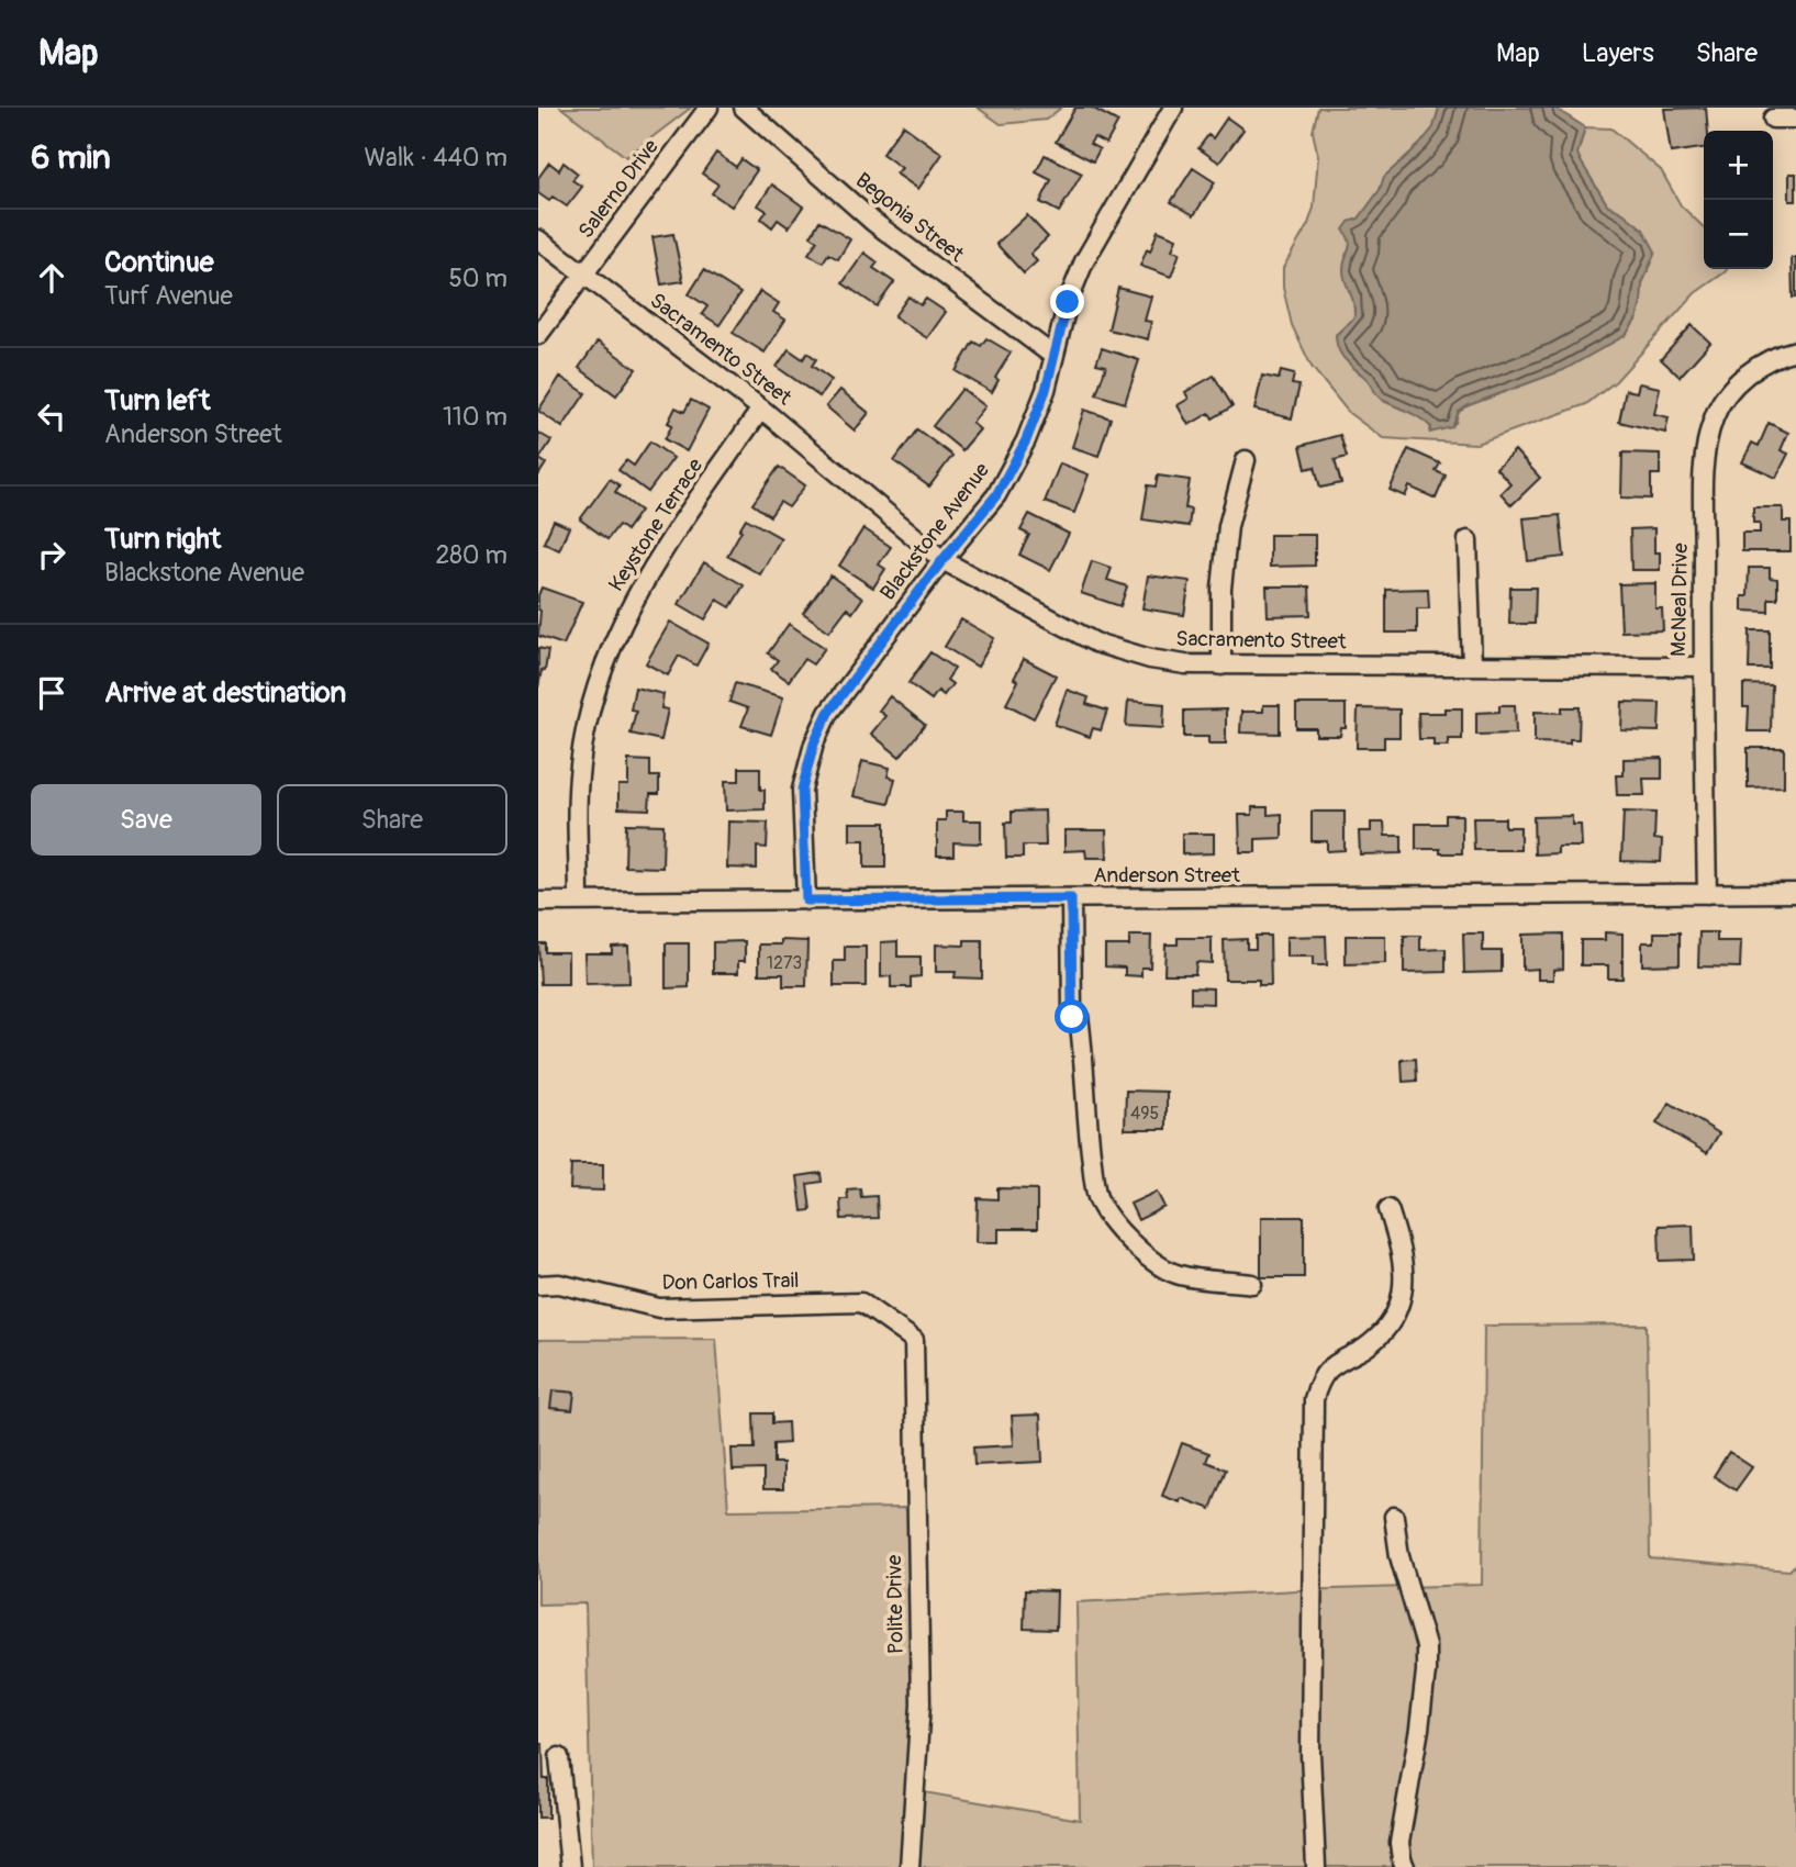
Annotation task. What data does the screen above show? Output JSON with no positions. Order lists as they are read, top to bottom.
{
  "streets": {
    "street": [
      "Salerno Drive",
      "Begonia Street",
      "Sacramento Street",
      "Keystone Terrace",
      "Blackstone Avenue",
      "McNeal Drive",
      "Anderson Street",
      "Don Carlos Trail",
      "Polite Drive"
    ]
  },
  "crossings": [
    ["Salerno Drive", "Sacramento Street"],
    ["Begonia Street", "Blackstone Avenue"],
    ["Sacramento Street", "Keystone Terrace"],
    ["Sacramento Street", "Blackstone Avenue"],
    ["Sacramento Street", "McNeal Drive"],
    ["Keystone Terrace", "Anderson Street"],
    ["Blackstone Avenue", "Anderson Street"],
    ["McNeal Drive", "Anderson Street"],
    ["Don Carlos Trail", "Polite Drive"]
  ],
  "house_numbers": ["1273", "495"],
  "page": {
    "header": "Map",
    "nav": ["Map", "Layers", "Share"],
    "heading": ["6 min", "Walk · 440 m"],
    "map_buttons": ["+", "−"],
    "list": [
      ["Continue", "Turf Avenue", "50 m"],
      ["Turn left", "Anderson Street", "110 m"],
      ["Turn right", "Blackstone Avenue", "280 m"],
      "Arrive at destination"
    ],
    "buttons": ["Save", "Share"]
  }
}
